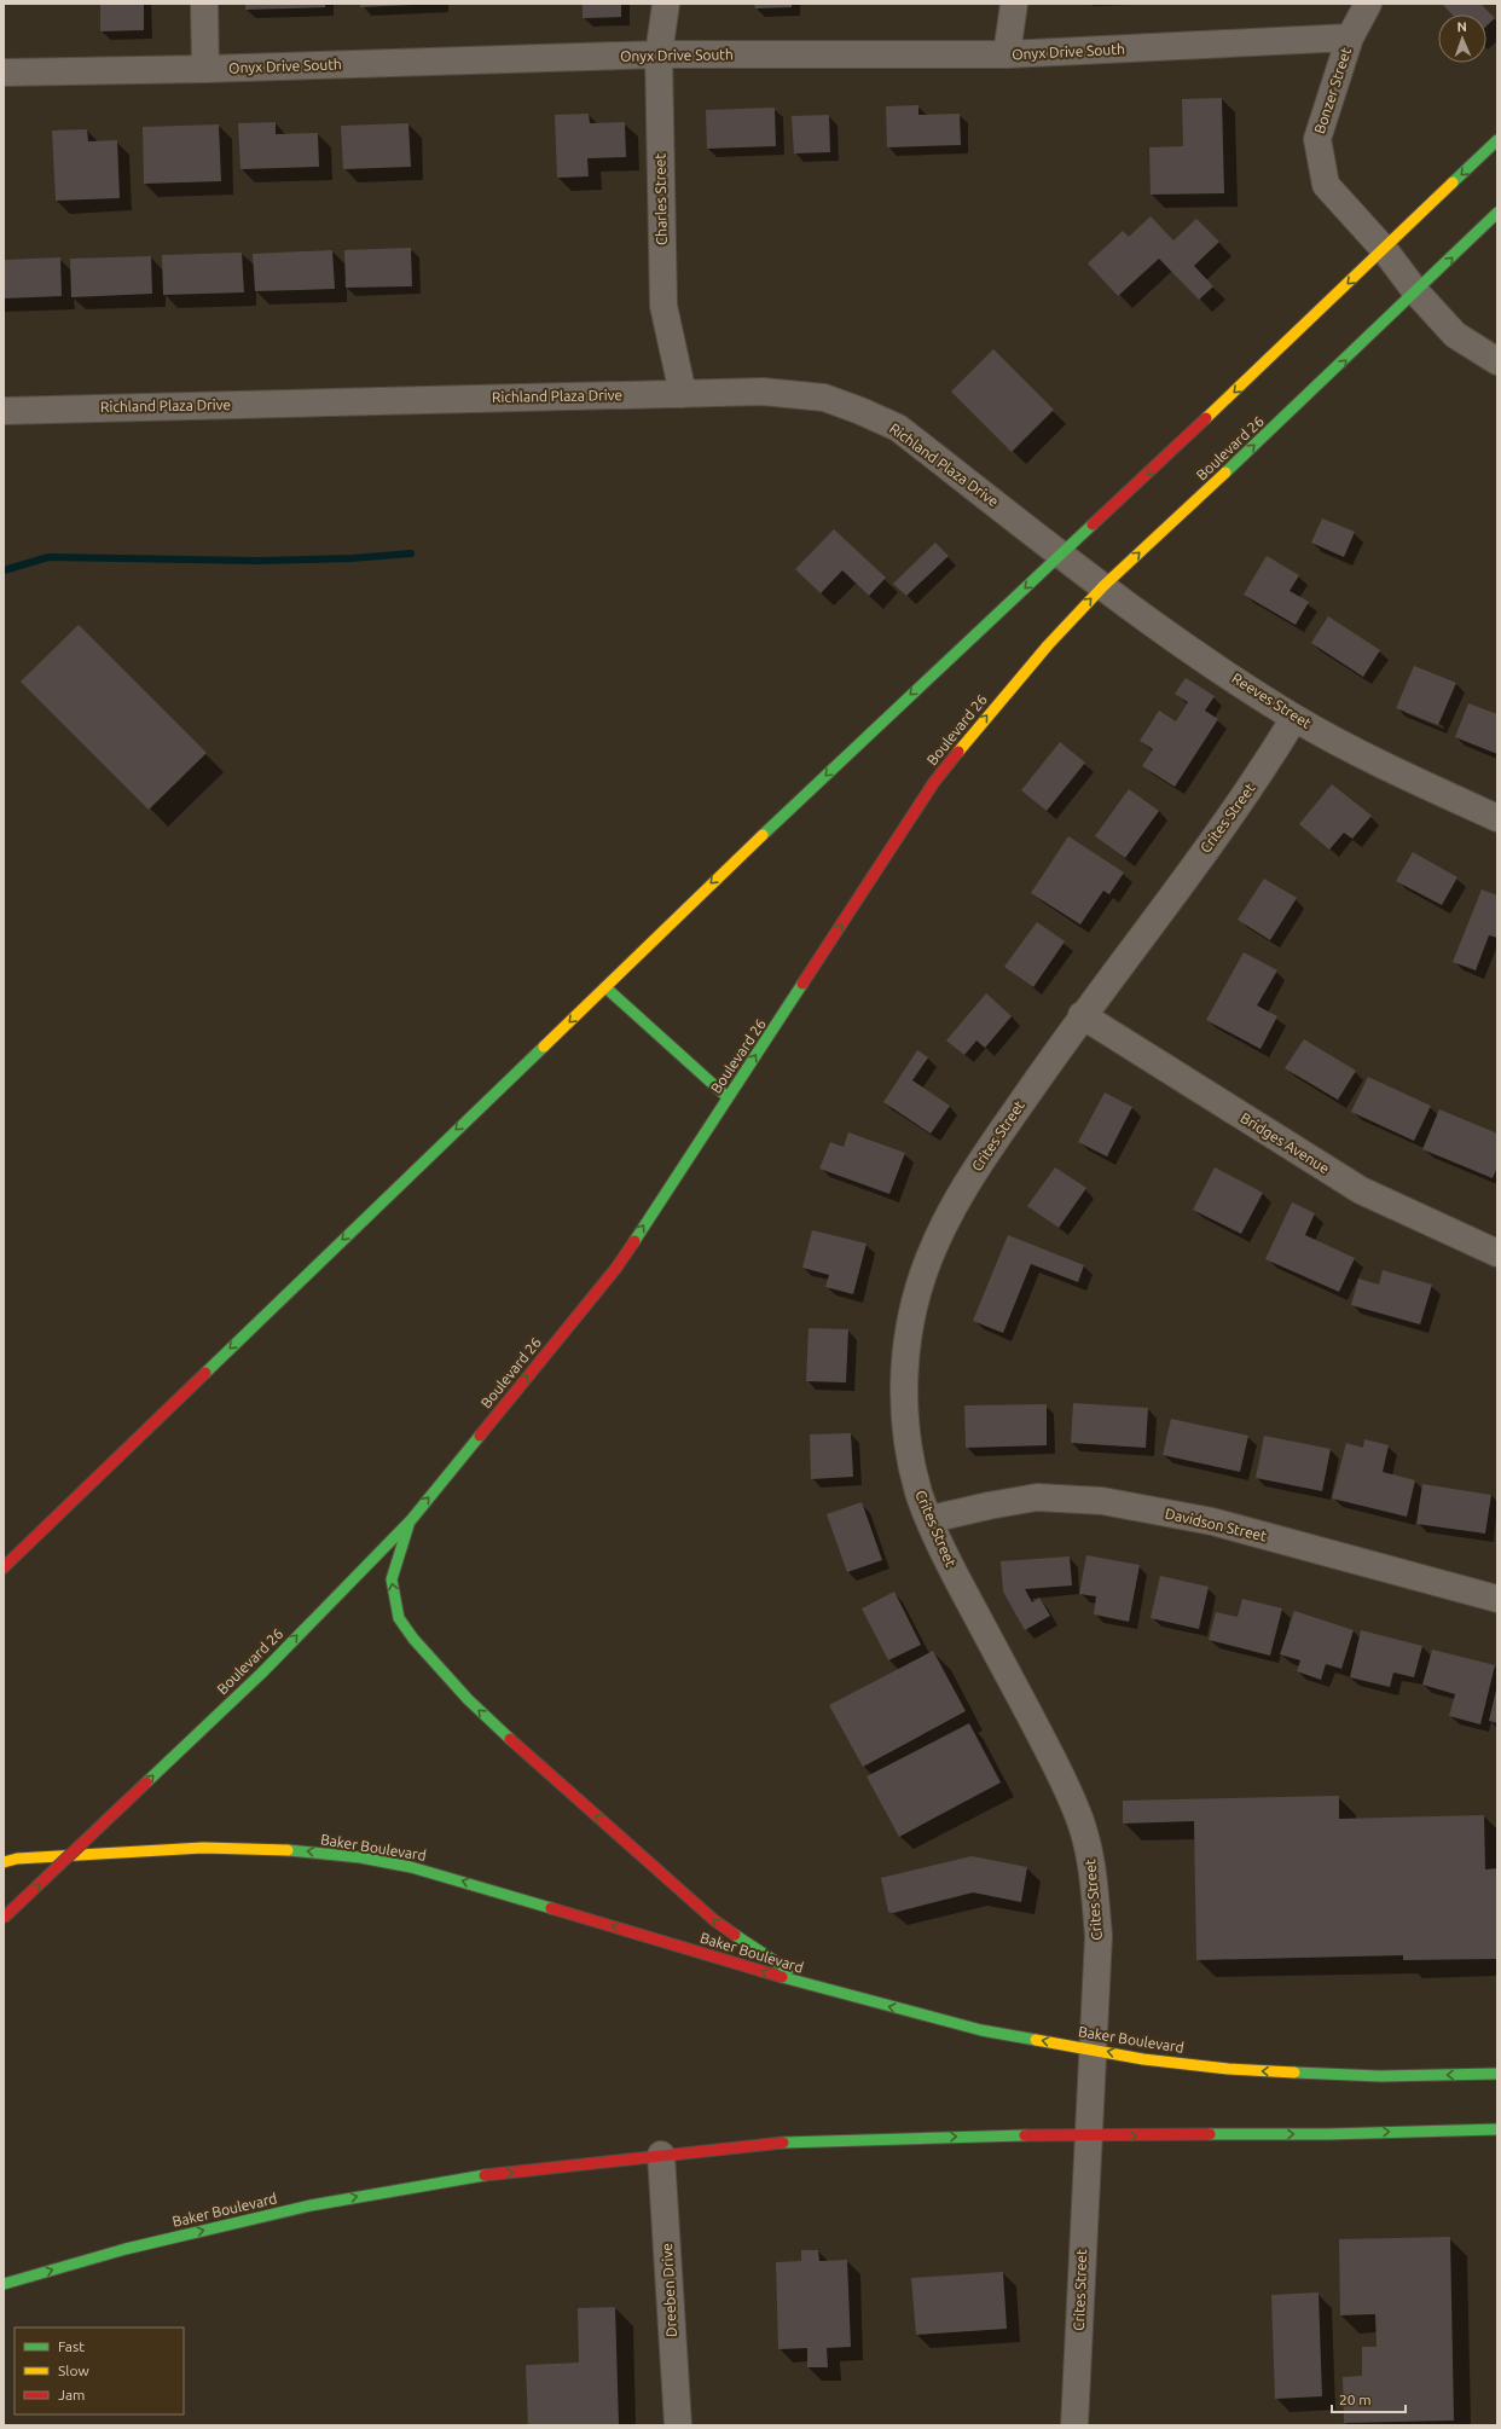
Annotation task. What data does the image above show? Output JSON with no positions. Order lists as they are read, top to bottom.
{
  "streets": {
    "main road": ["Boulevard 26", "Baker Boulevard"],
    "street": [
      "Onyx Drive South",
      "Bonzer Street",
      "Charles Street",
      "Richland Plaza Drive",
      "Reeves Street",
      "Crites Street",
      "Bridges Avenue",
      "Davidson Street",
      "Dreeben Drive"
    ]
  },
  "crossings": [
    ["Onyx Drive South", "Bonzer Street"],
    ["Onyx Drive South", "Charles Street"],
    ["Bonzer Street", "Boulevard 26"],
    ["Charles Street", "Richland Plaza Drive"],
    ["Richland Plaza Drive", "Reeves Street"],
    ["Boulevard 26", "Reeves Street"],
    ["Reeves Street", "Crites Street"],
    ["Crites Street", "Bridges Avenue"],
    ["Crites Street", "Davidson Street"],
    ["Crites Street", "Baker Boulevard"],
    ["Baker Boulevard", "Dreeben Drive"]
  ],
  "legend": ["Fast", "Slow", "Jam"],
  "scale_bar": "20 m",
  "north": "top"
}
